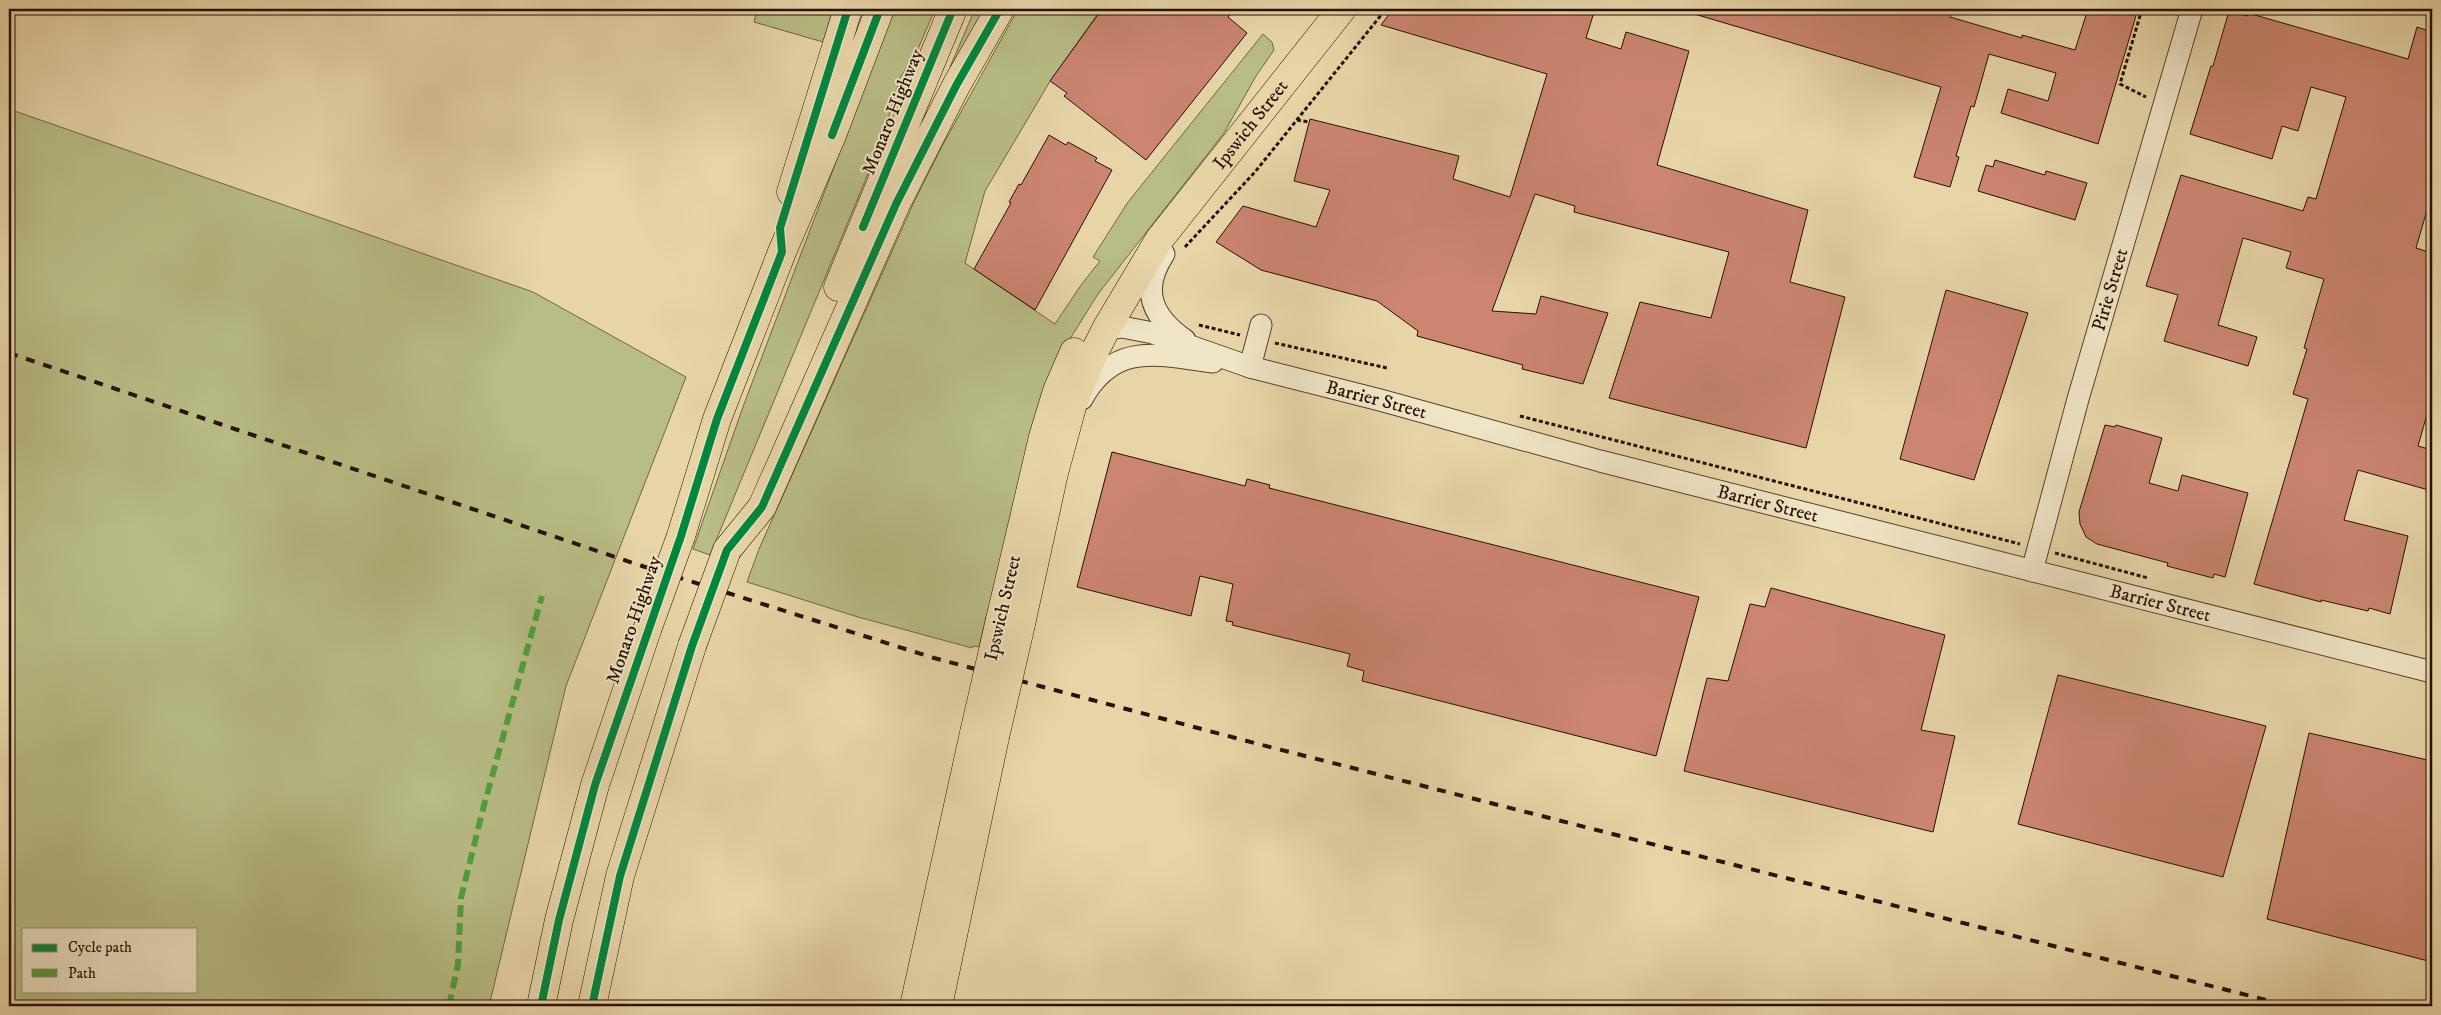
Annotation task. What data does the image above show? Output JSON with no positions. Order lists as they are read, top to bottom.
{
  "streets": {
    "main road": ["Monaro Highway", "Ipswich Street"],
    "street": ["Pirie Street", "Barrier Street"]
  },
  "crossings": [
    ["Ipswich Street", "Barrier Street"],
    ["Pirie Street", "Barrier Street"]
  ],
  "legend": ["Cycle path", "Path"]
}
